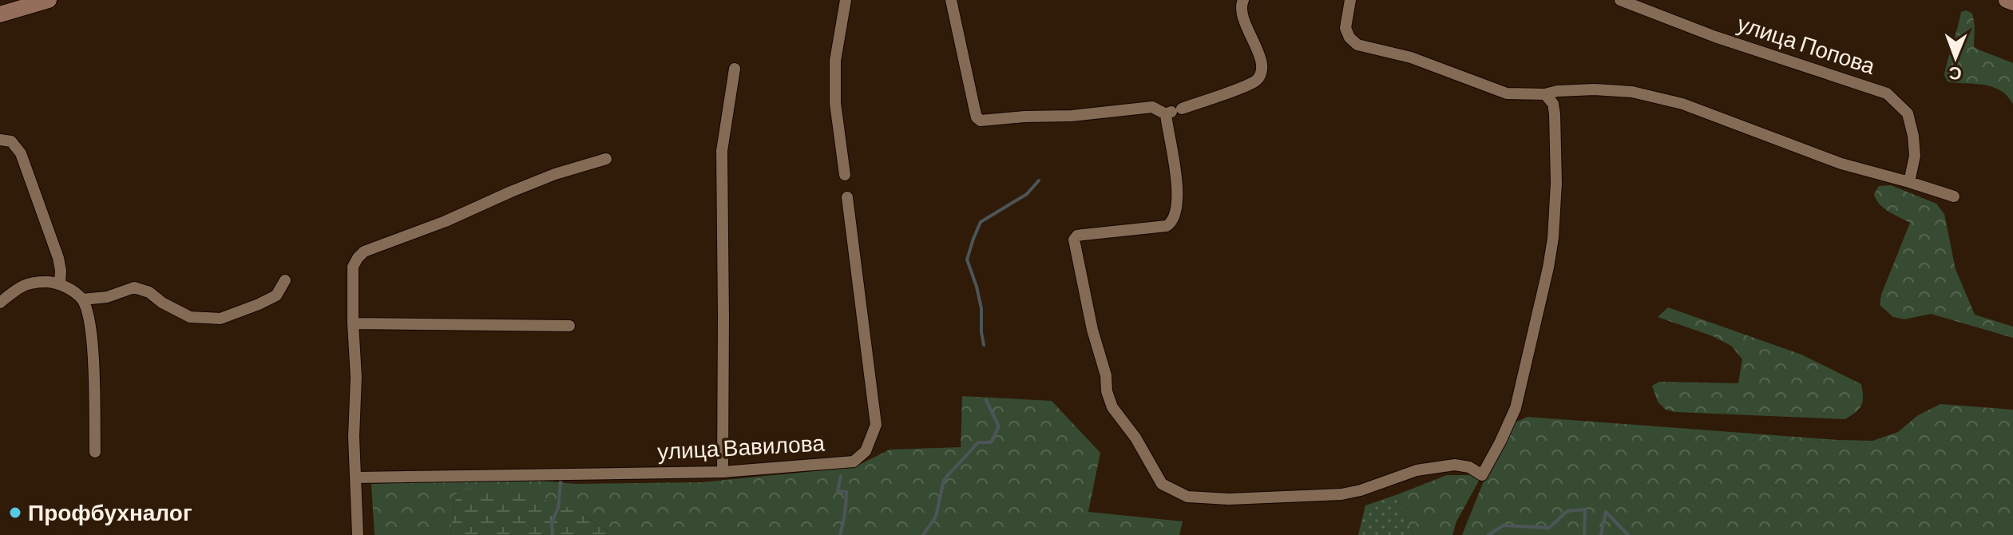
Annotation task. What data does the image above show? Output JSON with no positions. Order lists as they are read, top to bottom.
{
  "streets": {
    "street": ["улица Попова", "улица Вавилова"]
  },
  "places": ["Профбухналог"],
  "north": "bottom"
}
